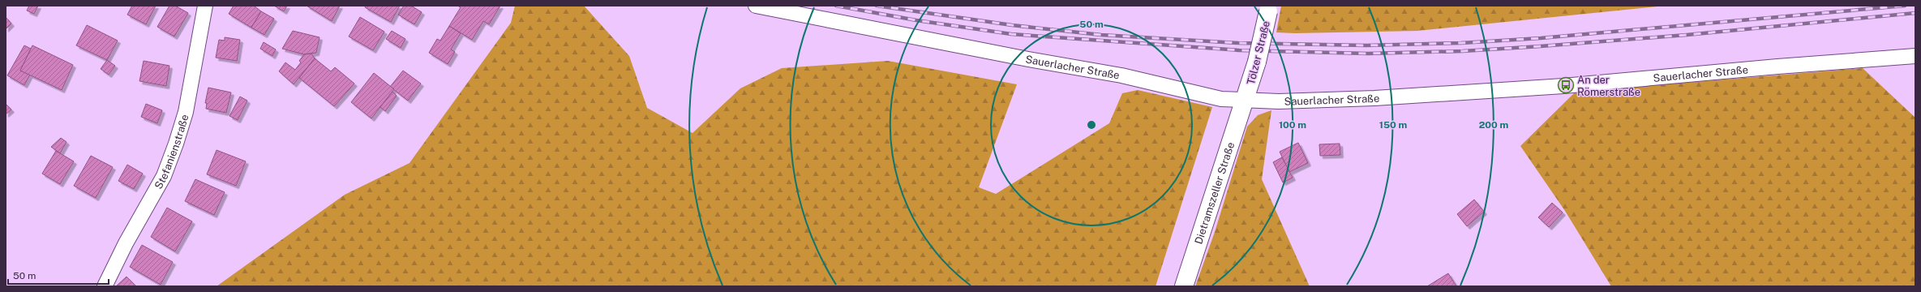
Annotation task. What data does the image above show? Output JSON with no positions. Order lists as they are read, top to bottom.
{
  "streets": {
    "main road": ["Tölzer Straße", "Dietramszeller Straße"],
    "street": ["Sauerlacher Straße", "Stefanienstraße"]
  },
  "crossings": [
    ["Tölzer Straße", "Sauerlacher Straße"],
    ["Tölzer Straße", "Dietramszeller Straße"],
    ["Sauerlacher Straße", "Dietramszeller Straße"]
  ],
  "places": {
    "bus stop": ["An der Römerstraße"]
  },
  "scale_bar": "50 m",
  "rings": [
    "50 m",
    "100 m",
    "150 m",
    "200 m"
  ]
}
